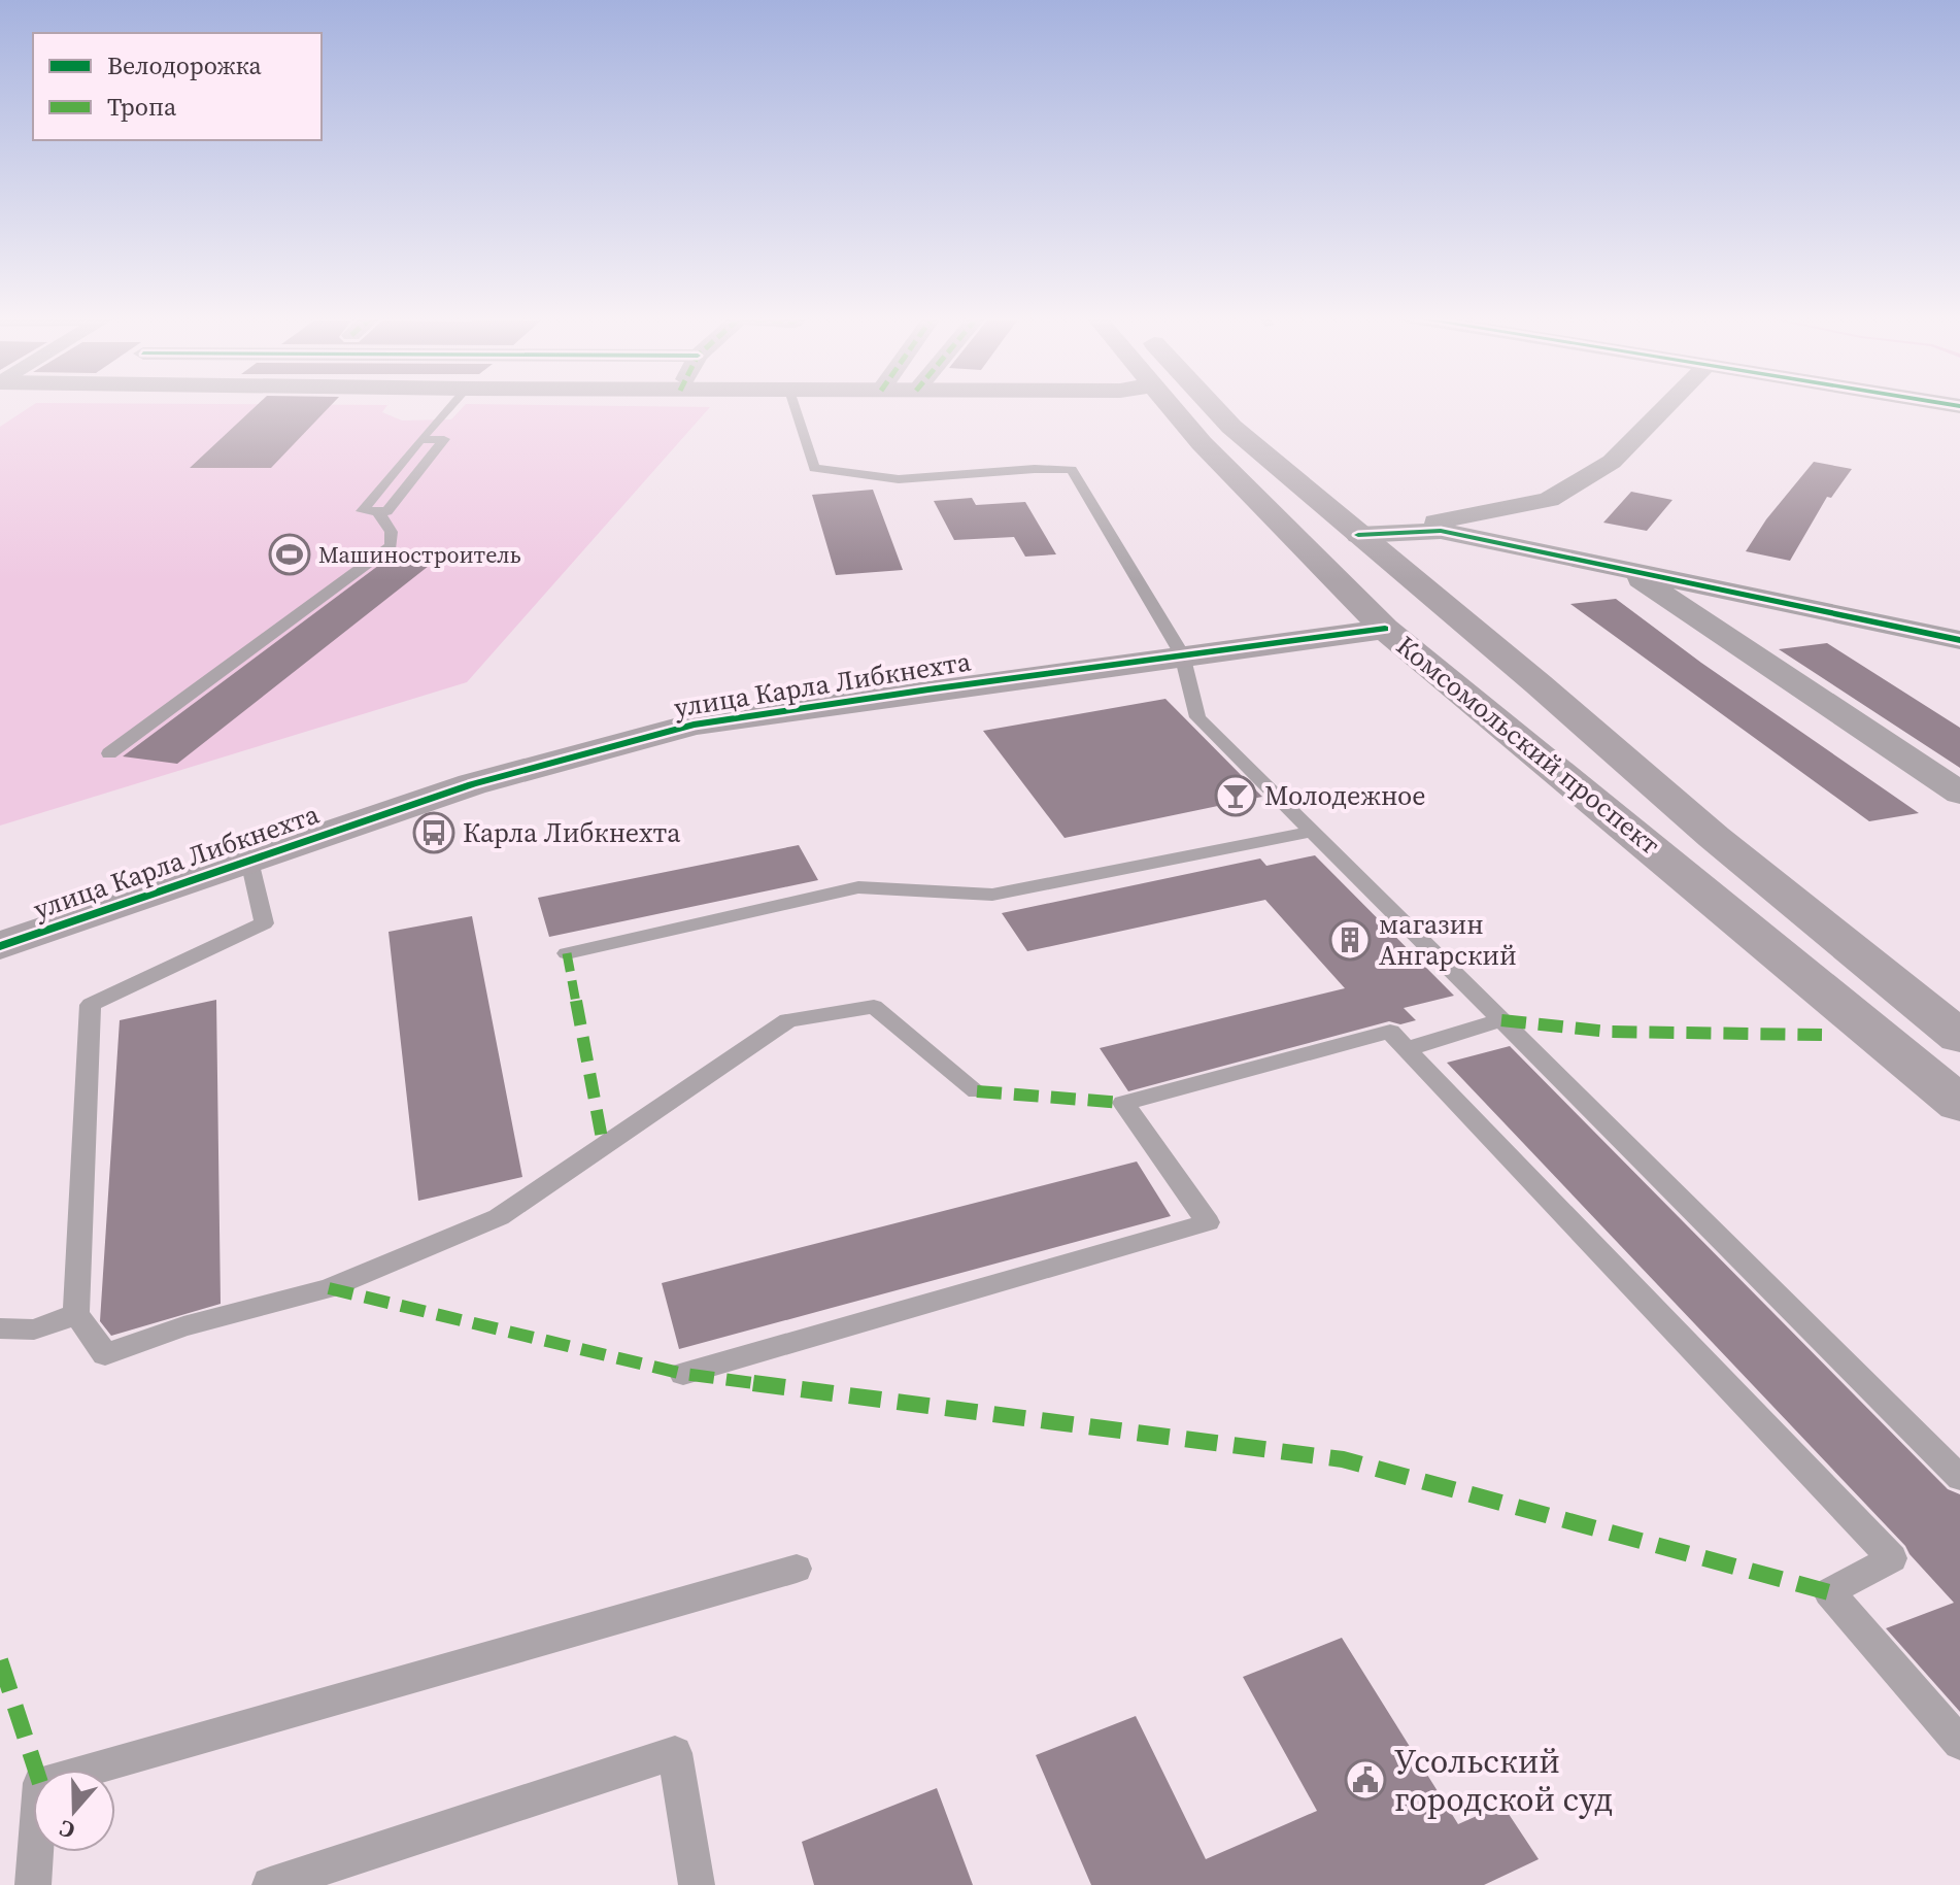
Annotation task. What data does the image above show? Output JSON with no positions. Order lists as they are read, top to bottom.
{
  "streets": {
    "main road": ["улица Карла Либкнехта", "Комсомольский проспект"]
  },
  "crossings": [
    ["улица Карла Либкнехта", "Комсомольский проспект"]
  ],
  "places": {
    "sports": ["Машиностроитель"],
    "bar": ["Молодежное"],
    "bus stop": ["Карла Либкнехта"],
    "building": ["магазин Ангарский"],
    "public building": ["Усольский городской суд"]
  },
  "legend": ["Велодорожка", "Тропа"],
  "north": "bottom"
}
